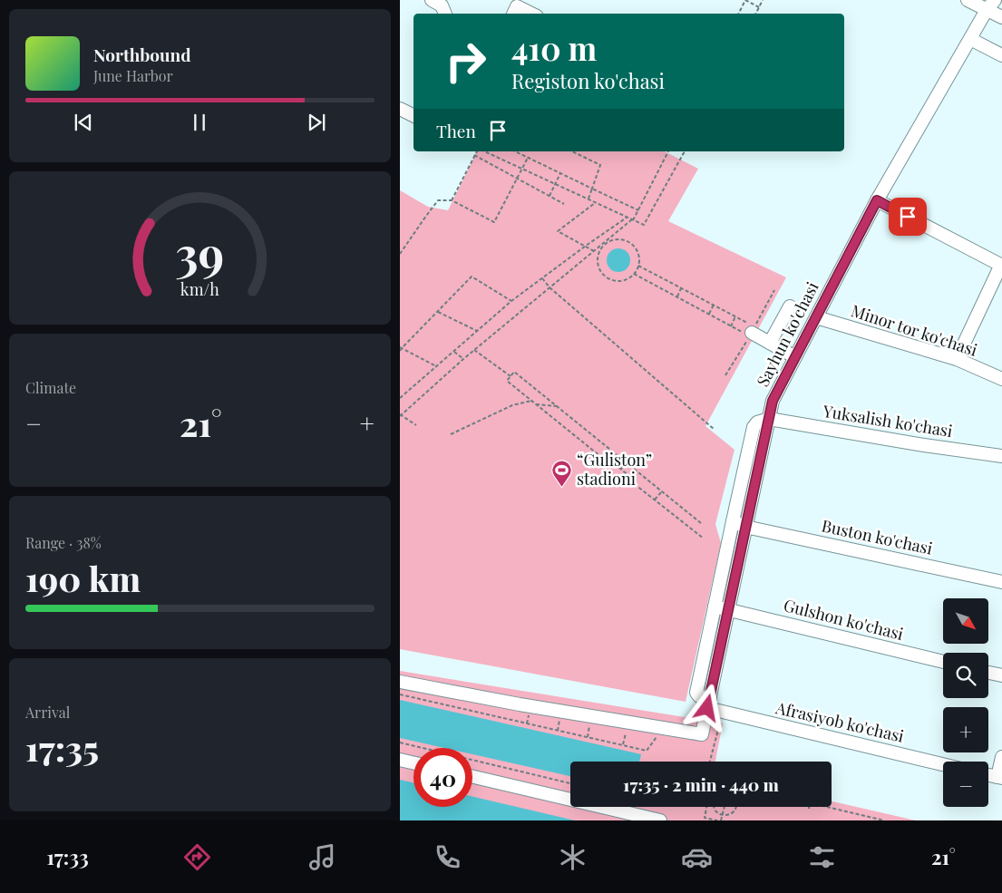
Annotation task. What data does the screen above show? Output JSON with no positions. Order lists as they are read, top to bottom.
{
  "streets": {
    "street": [
      "Minor tor ko'chasi",
      "Sayhun ko'chasi",
      "Yuksalish ko'chasi",
      "Buston ko'chasi",
      "Gulshon ko'chasi",
      "Afrasiyob ko'chasi"
    ]
  },
  "crossings": [
    ["Minor tor ko'chasi", "Sayhun ko'chasi"],
    ["Sayhun ko'chasi", "Yuksalish ko'chasi"],
    ["Sayhun ko'chasi", "Buston ko'chasi"],
    ["Sayhun ko'chasi", "Gulshon ko'chasi"],
    ["Sayhun ko'chasi", "Afrasiyob ko'chasi"]
  ],
  "places": {
    "sports": ["“Guliston” stadioni"]
  },
  "north": "bottom right",
  "page": {
    "turn": ["410 m", "Registon ko'chasi"],
    "song": ["Northbound", "June Harbor"],
    "then": "Then",
    "tile": [
      "Climate",
      ["Range · 38%", "190 km"],
      ["Arrival", "17:35"]
    ],
    "heat": ["−", "21°", "+"],
    "map_buttons": ["+", "−"],
    "limit": "40",
    "trip": "17:35 · 2 min · 440 m",
    "tabs": ["17:33", "21°"],
    "gauge": ["39", "km/h"]
  }
}
